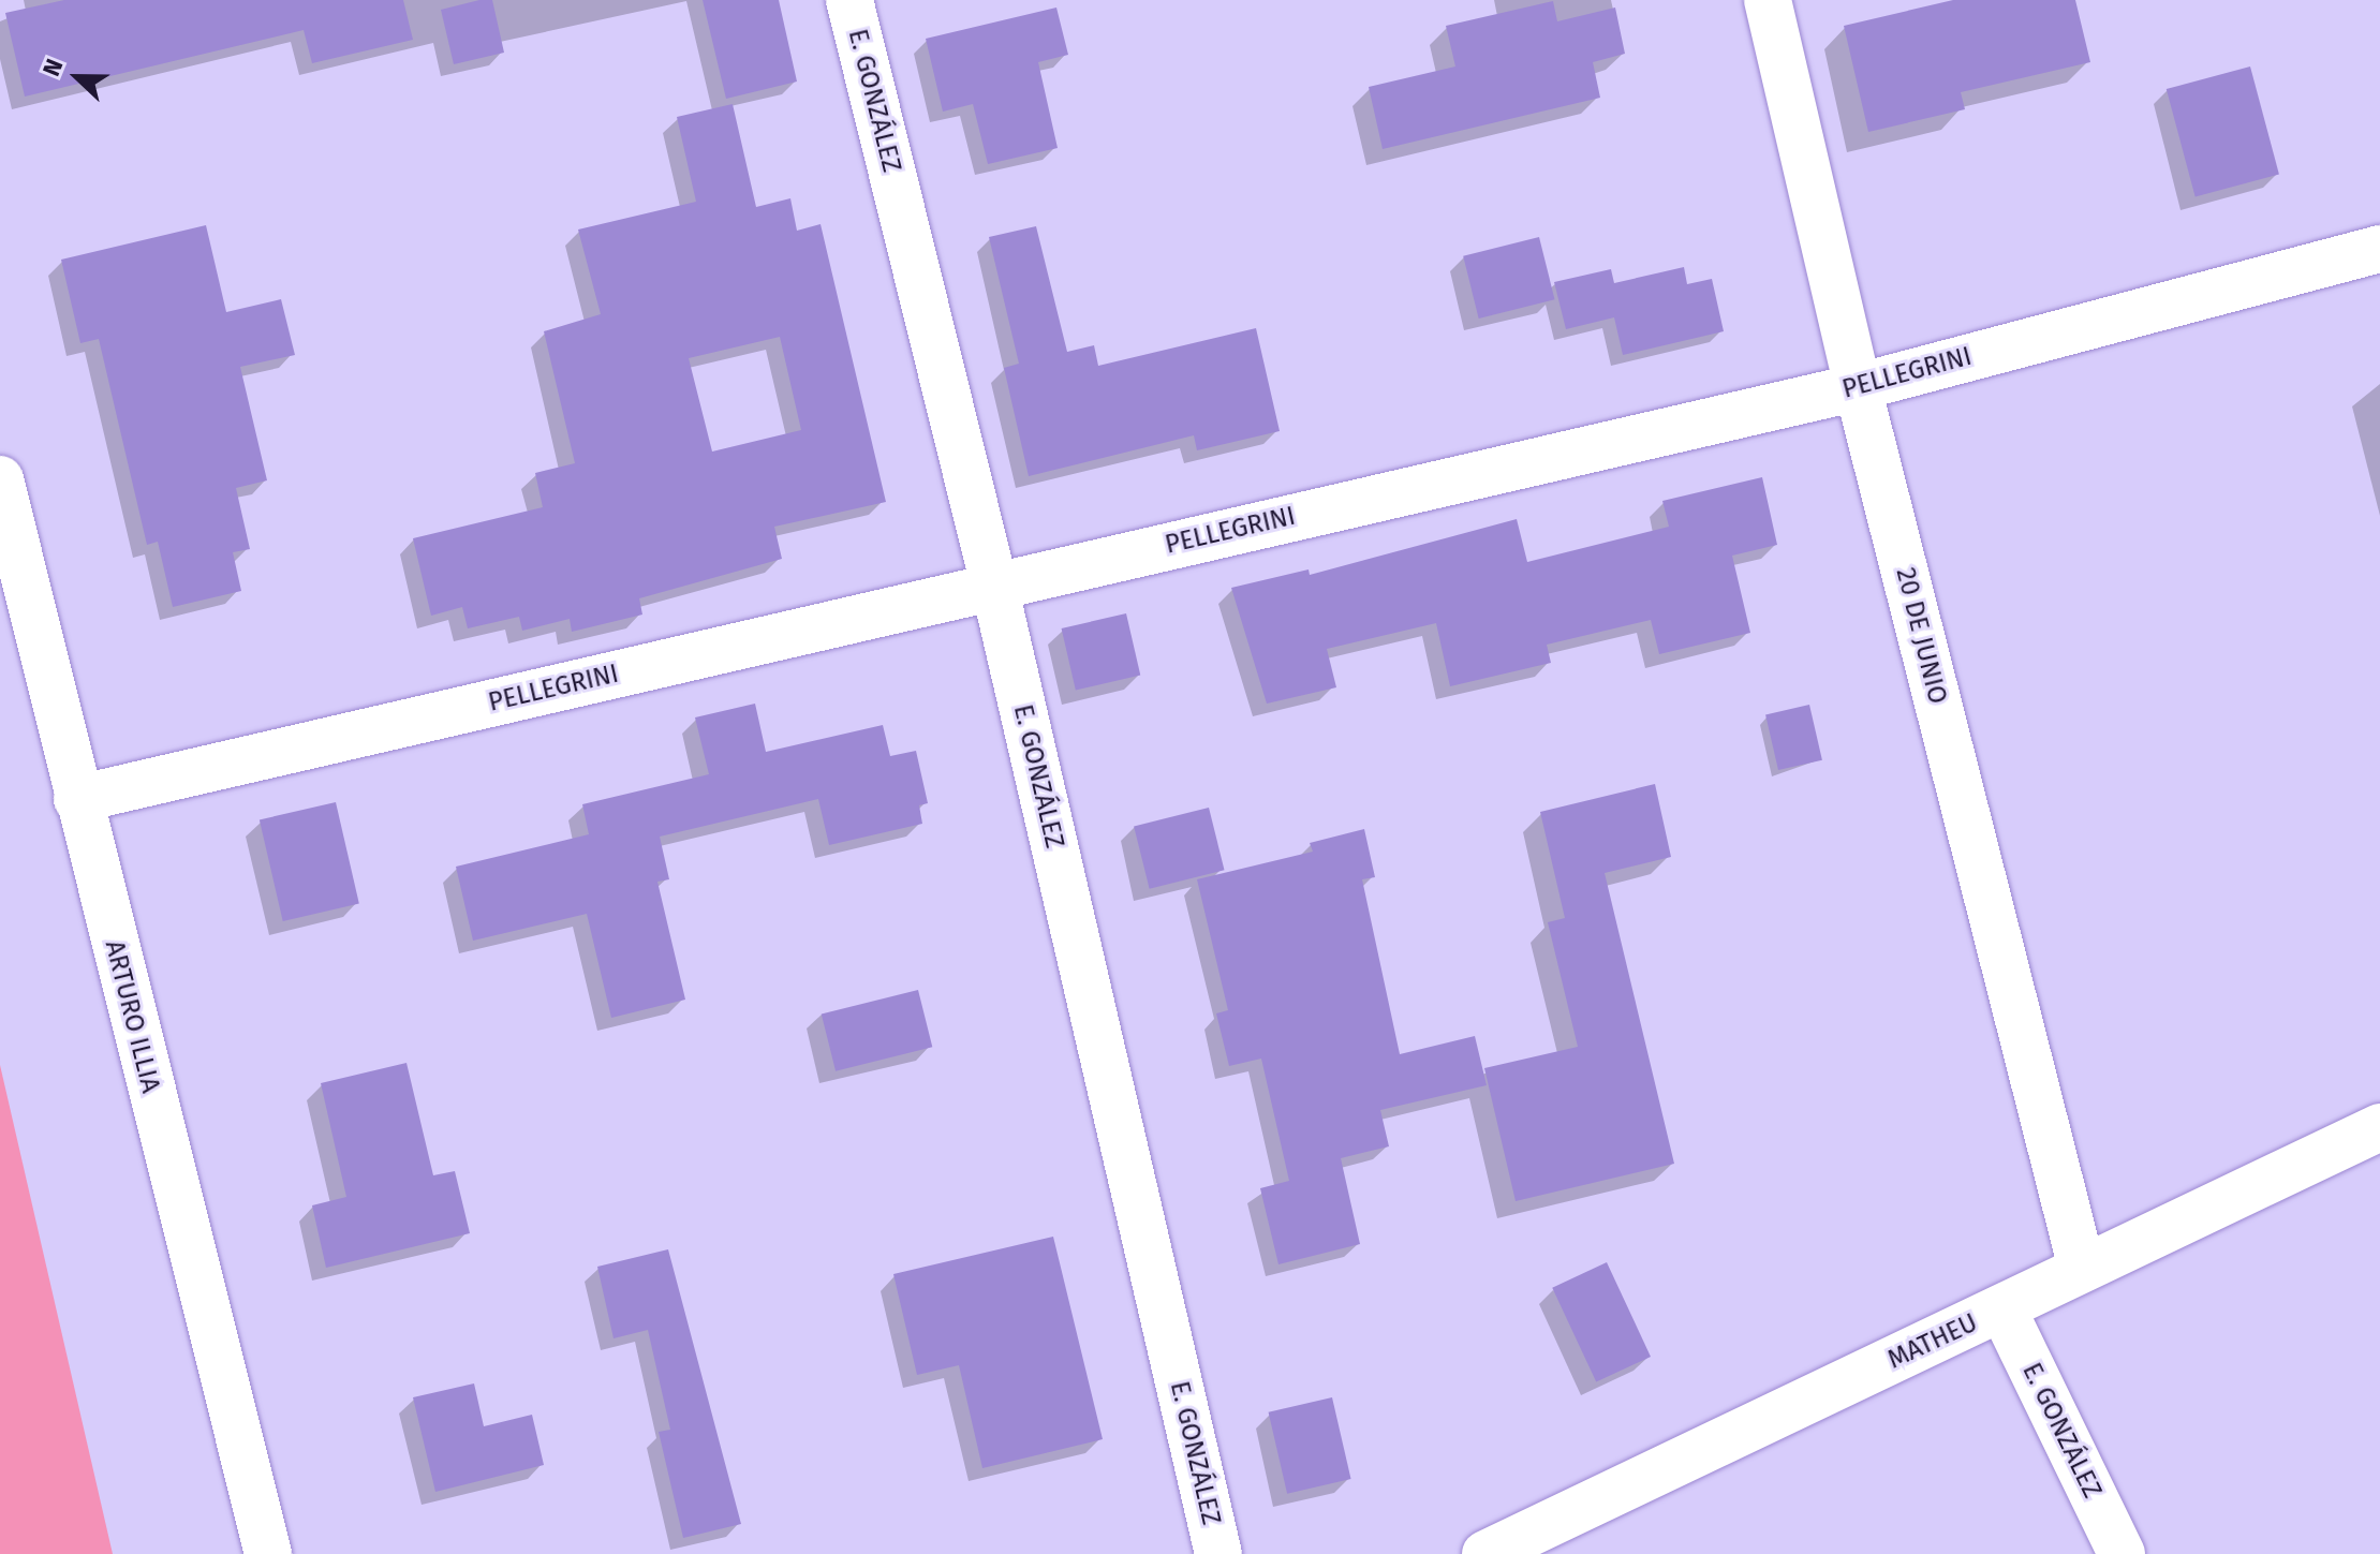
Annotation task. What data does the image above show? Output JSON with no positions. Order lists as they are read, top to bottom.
{
  "streets": {
    "street": [
      "E. GONZÁLEZ",
      "PELLEGRINI",
      "20 DE JUNIO",
      "ARTURO ILLIA",
      "MATHEU"
    ]
  },
  "crossings": [
    ["E. GONZÁLEZ", "PELLEGRINI"],
    ["E. GONZÁLEZ", "MATHEU"],
    ["PELLEGRINI", "20 DE JUNIO"],
    ["PELLEGRINI", "ARTURO ILLIA"],
    ["20 DE JUNIO", "MATHEU"]
  ],
  "north": "left"
}
